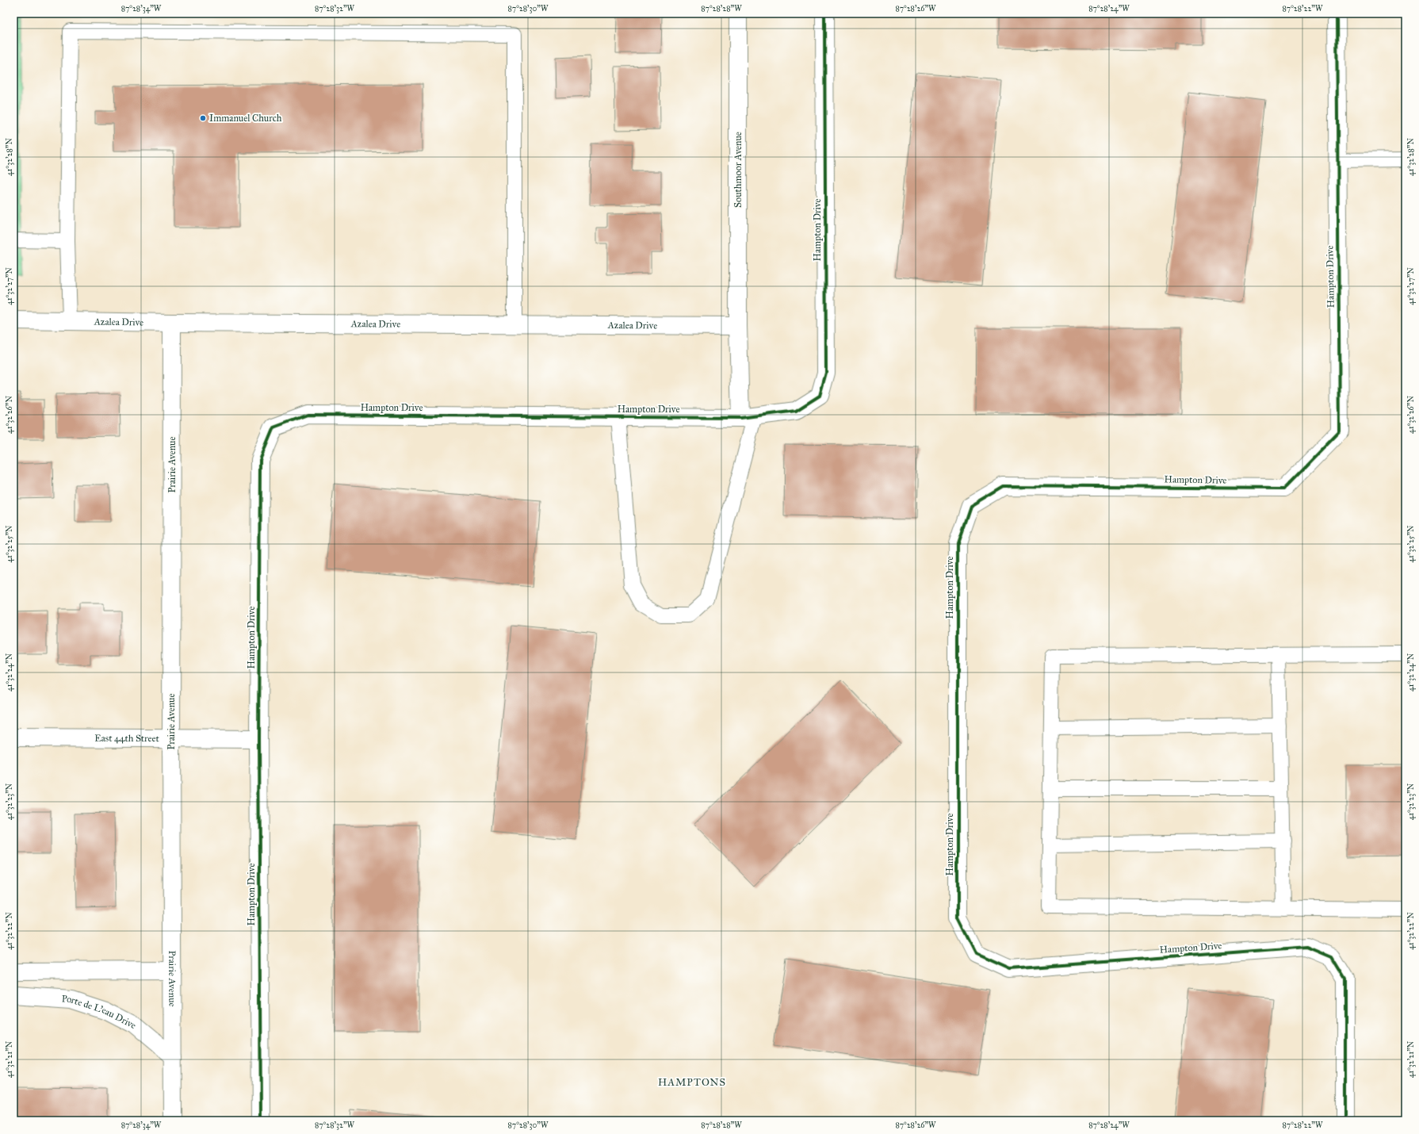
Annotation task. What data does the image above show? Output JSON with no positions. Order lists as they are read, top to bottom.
{
  "streets": {
    "street": [
      "Southmoor Avenue",
      "Hampton Drive",
      "Azalea Drive",
      "Prairie Avenue",
      "East 44th Street",
      "Porte de L'eau Drive"
    ]
  },
  "crossings": [
    ["Southmoor Avenue", "Azalea Drive"],
    ["Hampton Drive", "East 44th Street"],
    ["Azalea Drive", "Prairie Avenue"],
    ["Prairie Avenue", "East 44th Street"],
    ["Prairie Avenue", "Porte de L'eau Drive"]
  ],
  "districts": ["HAMPTONS"],
  "places": ["Immanuel Church"],
  "coordinates": [
    "87°28'34\"W",
    "87°28'32\"W",
    "87°28'30\"W",
    "87°28'28\"W",
    "87°28'26\"W",
    "87°28'24\"W",
    "87°28'22\"W",
    "41°32'28\"N",
    "41°32'27\"N",
    "41°32'26\"N",
    "41°32'25\"N",
    "41°32'24\"N",
    "41°32'23\"N",
    "41°32'22\"N",
    "41°32'21\"N"
  ]
}
